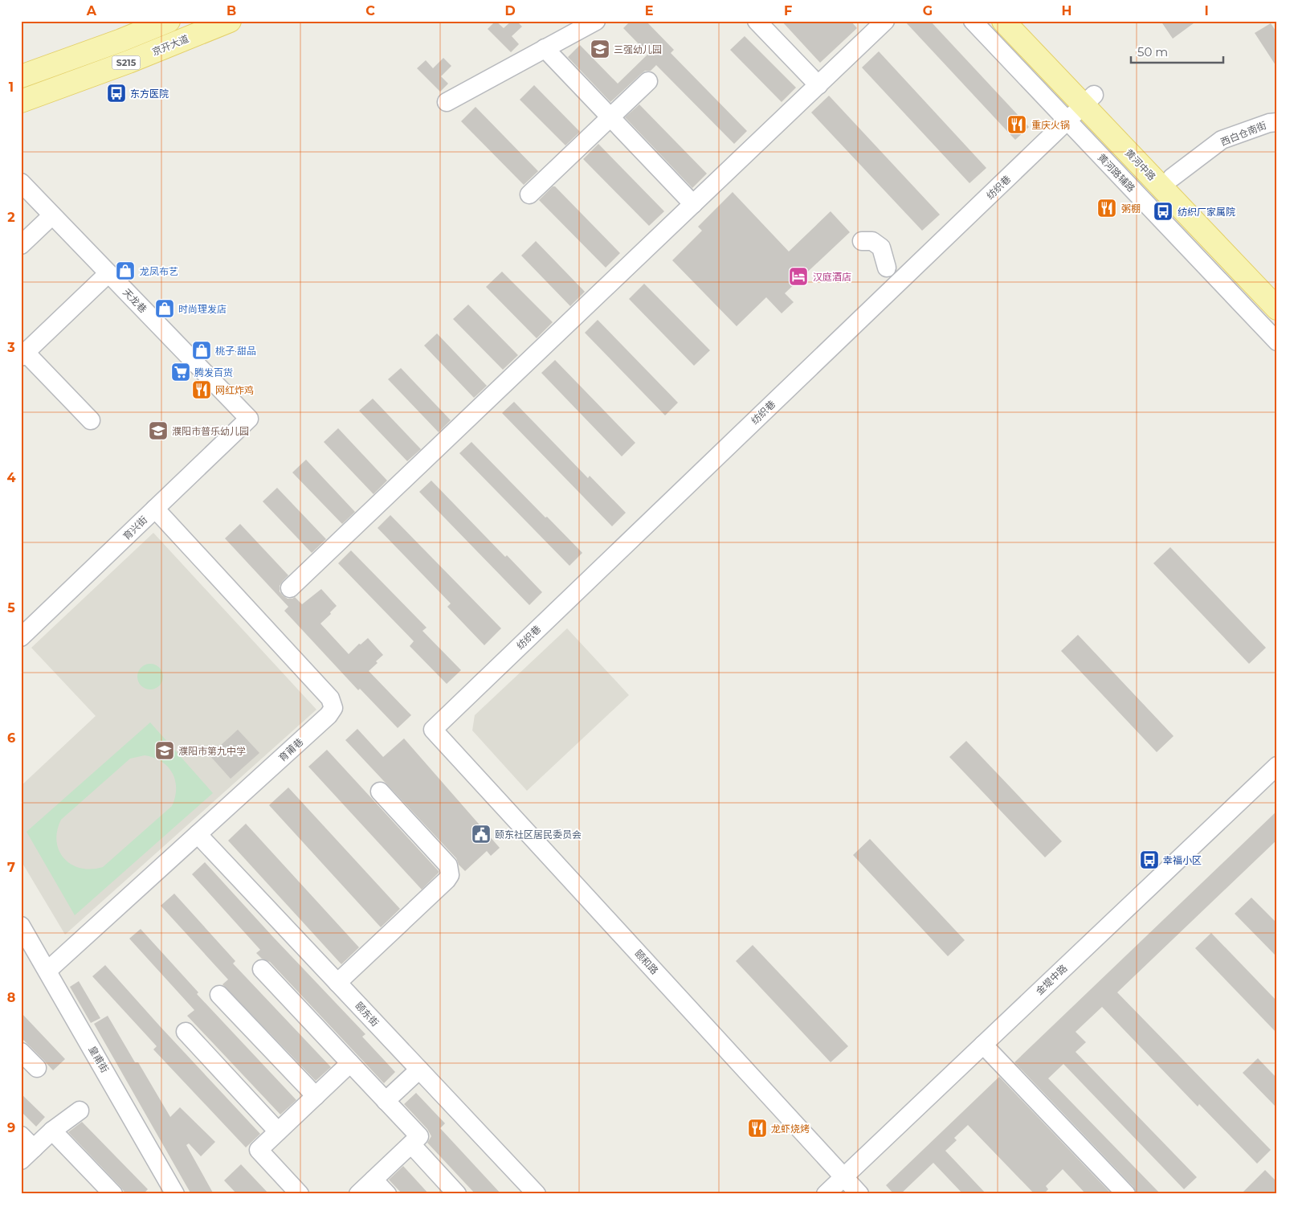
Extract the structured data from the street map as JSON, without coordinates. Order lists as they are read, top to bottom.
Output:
{
  "streets": {
    "main road": ["京开大道", "S215", "黄河中路"],
    "street": [
      "西白仓南街",
      "黄河路辅路",
      "纺织巷",
      "天龙巷",
      "育兴街",
      "育莆巷",
      "颐和路",
      "金堤中路",
      "颐东街",
      "皇甫街"
    ]
  },
  "crossings": [
    ["西白仓南街", "黄河中路"],
    ["黄河中路", "纺织巷"],
    ["黄河路辅路", "纺织巷"],
    ["纺织巷", "颐和路"],
    ["天龙巷", "育兴街"],
    ["育兴街", "育莆巷"],
    ["育莆巷", "颐东街"],
    ["育莆巷", "皇甫街"],
    ["颐和路", "金堤中路"]
  ],
  "places": {
    "school or university": ["三强幼儿园", "濮阳市普乐幼儿园", "濮阳市第九中学"],
    "bus stop": ["东方医院", "纺织厂家属院", "幸福小区"],
    "restaurant": [
      "重庆火锅",
      "粥棚",
      "网红炸鸡",
      "龙虾烧烤"
    ],
    "shop": ["龙凤布艺", "时尚理发店", "桃子·甜品"],
    "hotel": ["汉庭酒店"],
    "supermarket": ["腾发百货"],
    "public building": ["颐东社区居民委员会"]
  },
  "scale_bar": "50 m",
  "grid": {
    "columns": [
      "A",
      "B",
      "C",
      "D",
      "E",
      "F",
      "G",
      "H",
      "I"
    ],
    "rows": [
      "1",
      "2",
      "3",
      "4",
      "5",
      "6",
      "7",
      "8",
      "9"
    ]
  }
}
